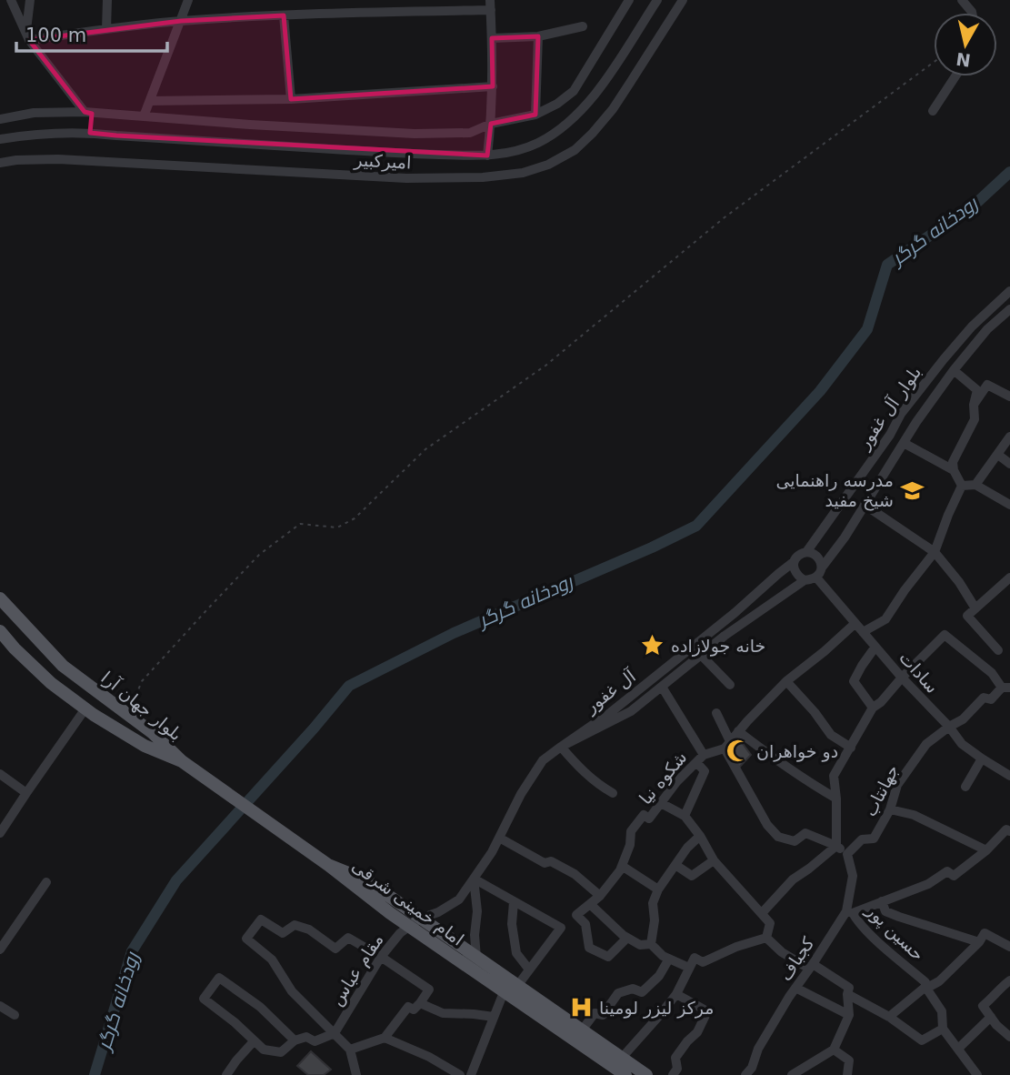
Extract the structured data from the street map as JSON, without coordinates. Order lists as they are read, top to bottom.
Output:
{
  "streets": {
    "main road": ["بلوار جهان آرا", "امام خمینی شرقی"],
    "street": [
      "امیرکبیر",
      "بلوار آل غفور",
      "سادات",
      "آل غفور",
      "شکوه نیا",
      "جهانتاب",
      "حسین پور",
      "کجباف",
      "مقام عباس"
    ]
  },
  "crossings": [
    ["بلوار آل غفور", "سادات"],
    ["بلوار آل غفور", "آل غفور"],
    ["سادات", "آل غفور"],
    ["سادات", "جهانتاب"],
    ["آل غفور", "امام خمینی شرقی"],
    ["آل غفور", "مقام عباس"],
    ["بلوار جهان آرا", "امام خمینی شرقی"],
    ["جهانتاب", "کجباف"],
    ["امام خمینی شرقی", "مقام عباس"],
    ["حسین پور", "کجباف"]
  ],
  "water": ["رودخانه گرگر"],
  "places": {
    "school or university": ["مدرسه راهنمایی شیخ مفید"],
    "place": ["خانه جولازاده"],
    "mosque": ["دو خواهران"],
    "hospital": ["مرکز لیزر لومینا"]
  },
  "scale_bar": "100 m",
  "north": "bottom"
}
